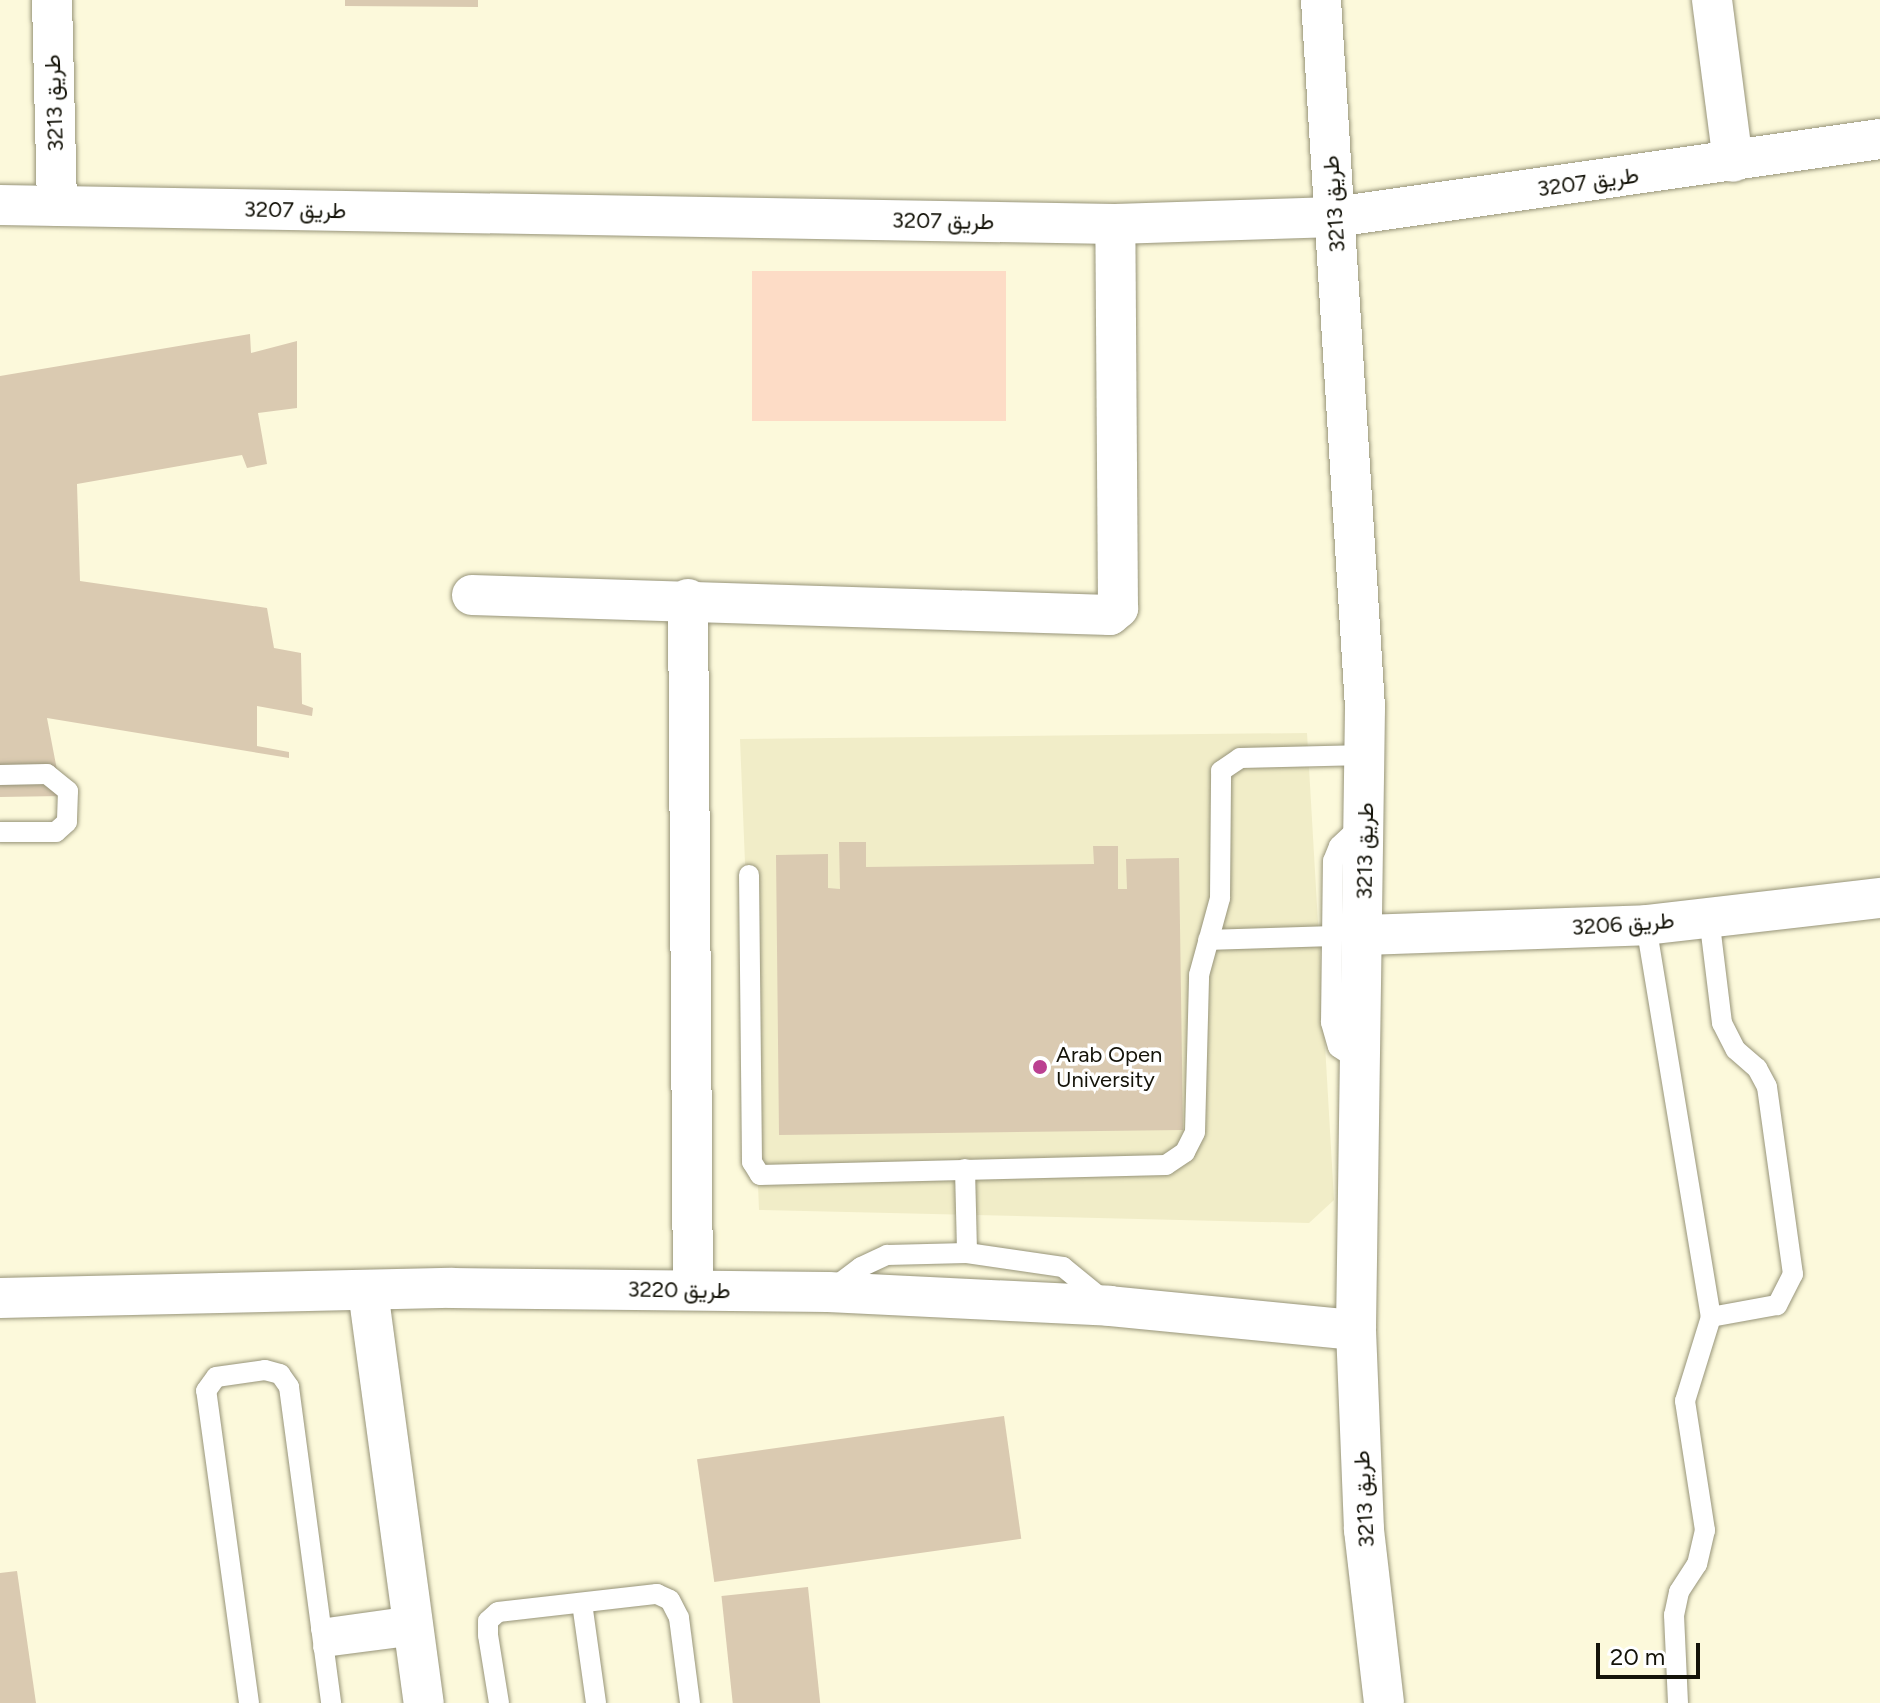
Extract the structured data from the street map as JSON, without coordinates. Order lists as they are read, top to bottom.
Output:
{
  "streets": {
    "street": [
      "طريق 3213",
      "طريق 3207",
      "طريق 3206",
      "طريق 3220"
    ]
  },
  "crossings": [
    ["طريق 3213", "طريق 3207"],
    ["طريق 3213", "طريق 3206"],
    ["طريق 3213", "طريق 3220"]
  ],
  "places": ["Arab Open University"],
  "scale_bar": "20 m"
}
